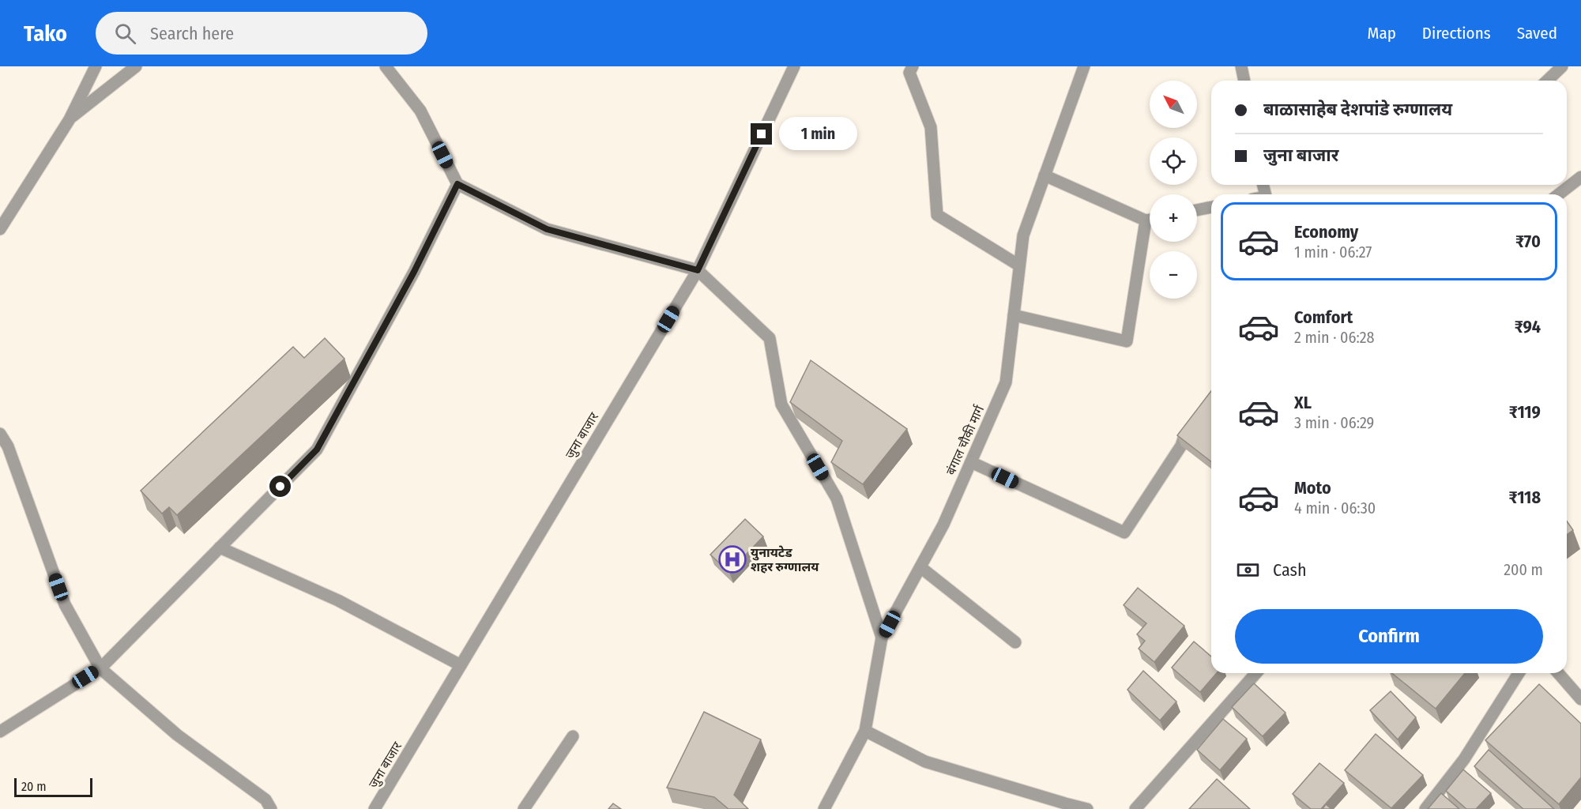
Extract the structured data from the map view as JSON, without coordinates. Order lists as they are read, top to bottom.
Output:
{
  "streets": {
    "street": ["जुना बाजार", "बंगाल चौकी मार्ग"]
  },
  "places": {
    "hospital": ["युनायटेड शहर रुग्णालय"]
  },
  "scale_bar": "20 m",
  "north": "top left",
  "page": {
    "header": "Tako",
    "search": "Search here",
    "nav": ["Map", "Directions", "Saved"],
    "map_buttons": ["+", "−"],
    "banner": ["बाळासाहेब देशपांडे रुग्णालय", "जुना बाजार"],
    "bubble": "1 min",
    "list": [
      {
        "name": "Economy",
        "note": "1 min · 06:27",
        "value": "₹70"
      },
      {
        "name": "Comfort",
        "note": "2 min · 06:28",
        "value": "₹94"
      },
      {
        "name": "XL",
        "note": "3 min · 06:29",
        "value": "₹119"
      },
      {
        "name": "Moto",
        "note": "4 min · 06:30",
        "value": "₹118"
      }
    ],
    "pay": ["Cash", "200 m"],
    "buttons": "Confirm",
    "scale": "20 m"
  }
}
